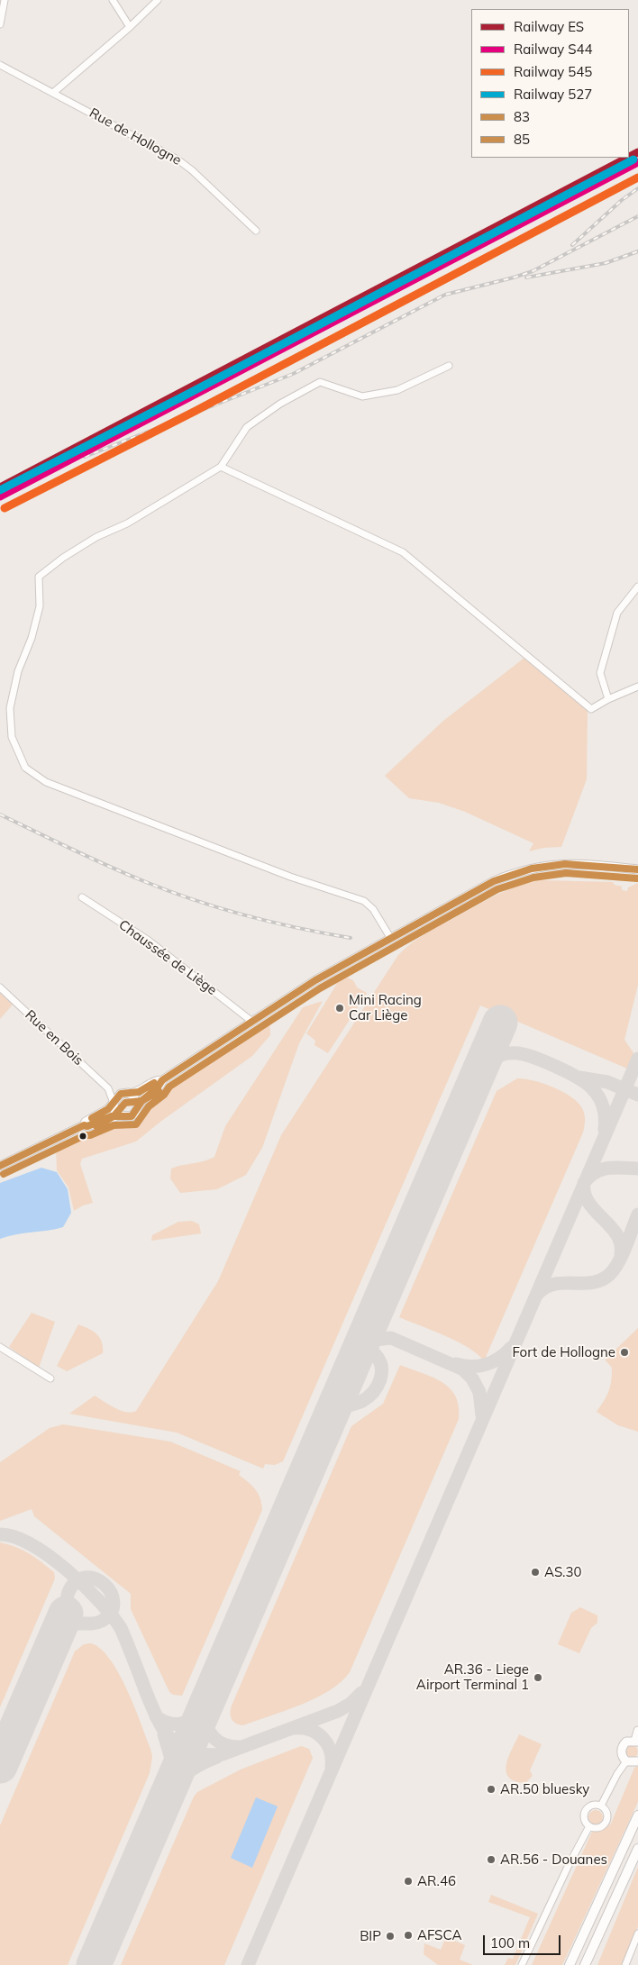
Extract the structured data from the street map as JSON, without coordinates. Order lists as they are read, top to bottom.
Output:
{
  "streets": {
    "street": ["Rue de Hollogne", "Chaussée de Liège", "Rue en Bois"]
  },
  "places": [
    "Mini Racing Car Liège",
    "Fort de Hollogne",
    "AS.30",
    "AR.36 - Liege Airport Terminal 1",
    "AR.50 bluesky",
    "AR.56 - Douanes",
    "AR.46",
    "AFSCA",
    "BIP"
  ],
  "lines": [
    "rail line ES",
    "rail line 527",
    "rail line S44",
    "rail line 545",
    "transit line 83",
    "transit line 85"
  ],
  "legend": [
    "Railway ES",
    "Railway S44",
    "Railway 545",
    "Railway 527",
    "83",
    "85"
  ],
  "scale_bar": "100 m"
}
